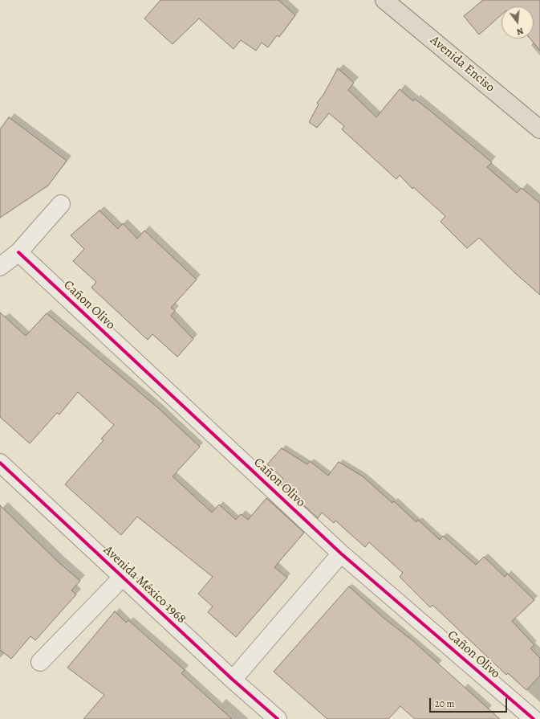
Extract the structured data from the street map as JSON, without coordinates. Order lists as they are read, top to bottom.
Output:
{
  "streets": {
    "main road": ["Avenida Enciso"],
    "street": ["Cañon Olivo", "Avenida México 1968"]
  },
  "scale_bar": "20 m",
  "north": "bottom"
}
